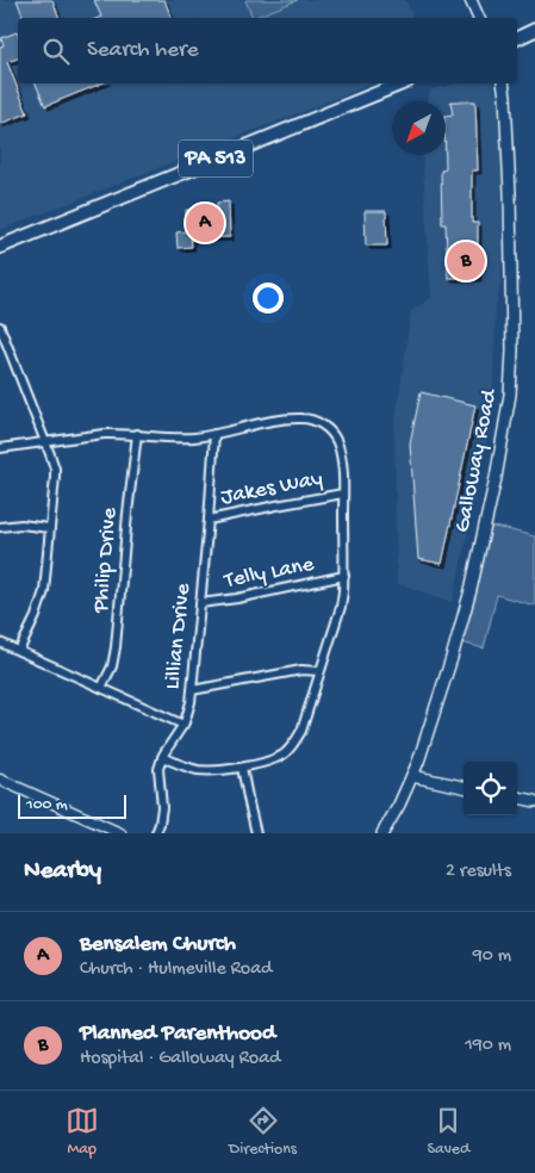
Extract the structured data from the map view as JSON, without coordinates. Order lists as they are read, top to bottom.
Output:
{
  "streets": {
    "main road": ["PA 513", "Galloway Road"],
    "street": [
      "Jakes Way",
      "Philip Drive",
      "Telly Lane",
      "Lillian Drive"
    ]
  },
  "crossings": [
    ["Jakes Way", "Lillian Drive"],
    ["Telly Lane", "Lillian Drive"]
  ],
  "scale_bar": "100 m",
  "north": "bottom left",
  "page": {
    "search": "Search here",
    "pins": ["A", "B"],
    "scale": "100 m",
    "heading": ["Nearby", "2 results"],
    "list": [
      {
        "mark": "A",
        "name": "Bensalem Church",
        "note": "Church · Hulmeville Road",
        "value": "90 m"
      },
      {
        "mark": "B",
        "name": "Planned Parenthood",
        "note": "Hospital · Galloway Road",
        "value": "190 m"
      }
    ],
    "nav": ["Map", "Directions", "Saved"]
  }
}
